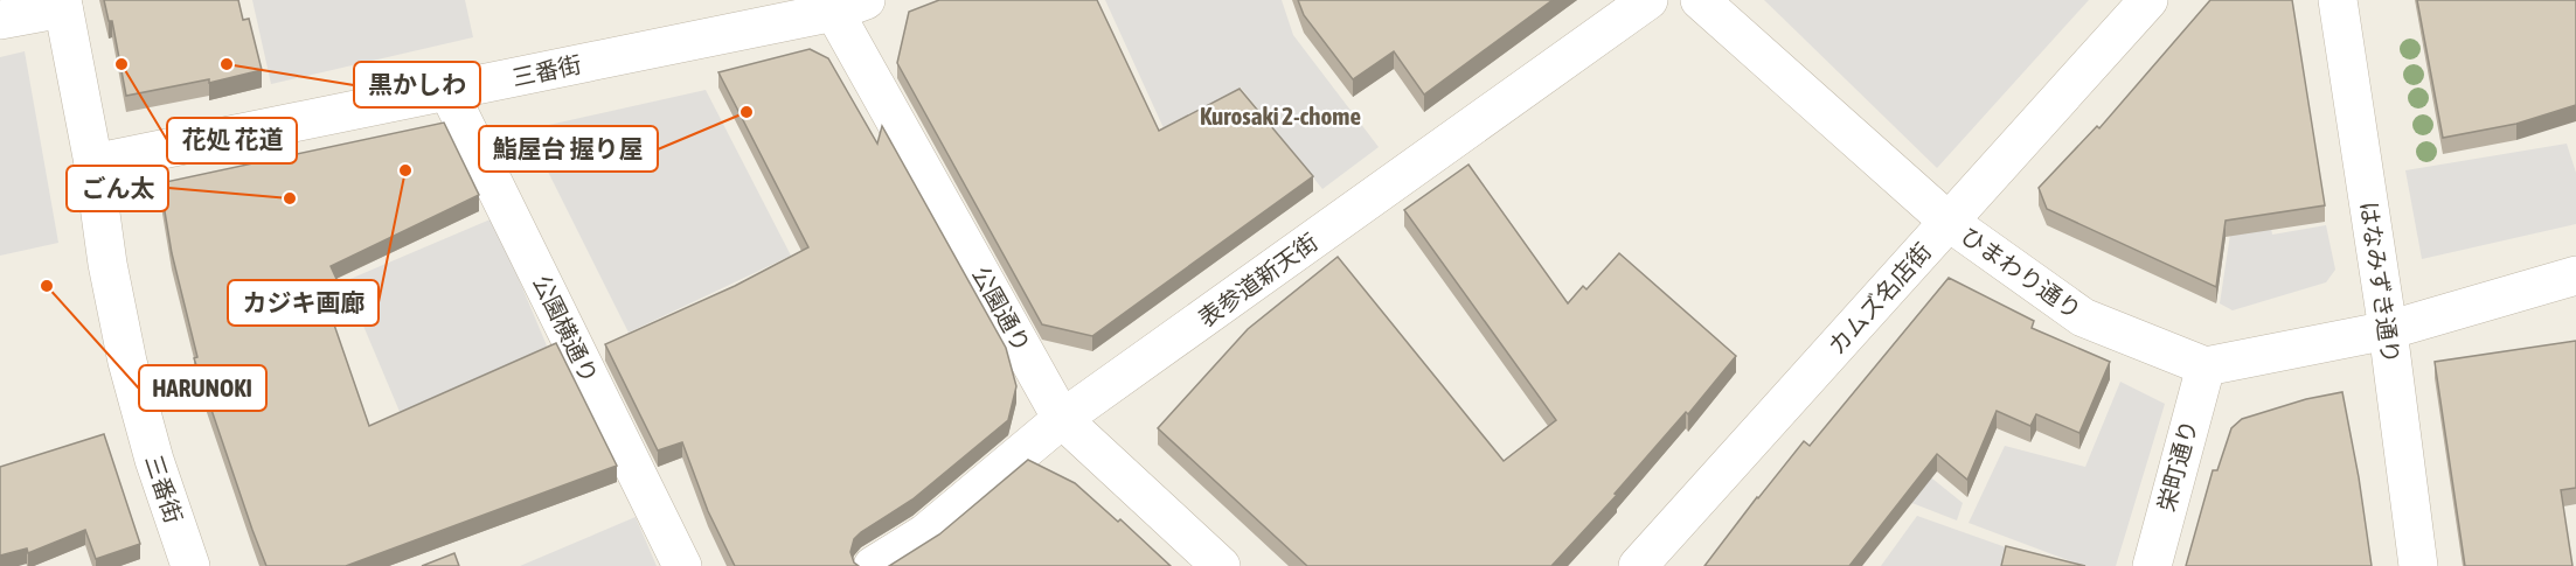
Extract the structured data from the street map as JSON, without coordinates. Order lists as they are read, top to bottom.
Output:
{
  "streets": {
    "street": [
      "三番街",
      "ひまわり通り",
      "表参道新天街",
      "はなみずき通り",
      "カムズ名店街",
      "公園通り",
      "公園横通り",
      "栄町通り"
    ]
  },
  "crossings": [
    ["三番街", "公園通り"],
    ["三番街", "公園横通り"],
    ["ひまわり通り", "カムズ名店街"],
    ["ひまわり通り", "栄町通り"],
    ["表参道新天街", "公園通り"]
  ],
  "districts": ["Kurosaki 2-chome"],
  "places": [
    "花処 花道",
    "黒かしわ",
    "鮨屋台 握り屋",
    "カジキ画廊",
    "ごん太",
    "HARUNOKI"
  ]
}
